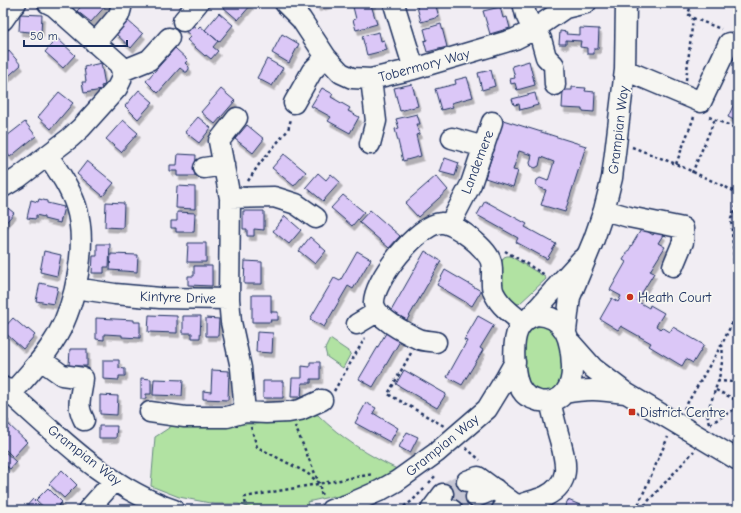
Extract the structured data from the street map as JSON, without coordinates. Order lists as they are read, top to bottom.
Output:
{
  "streets": {
    "street": [
      "Tobermory Way",
      "Grampian Way",
      "Landemere",
      "Kintyre Drive"
    ]
  },
  "places": {
    "other": ["Heath Court"],
    "transit": ["District Centre"]
  },
  "scale_bar": "50 m"
}
